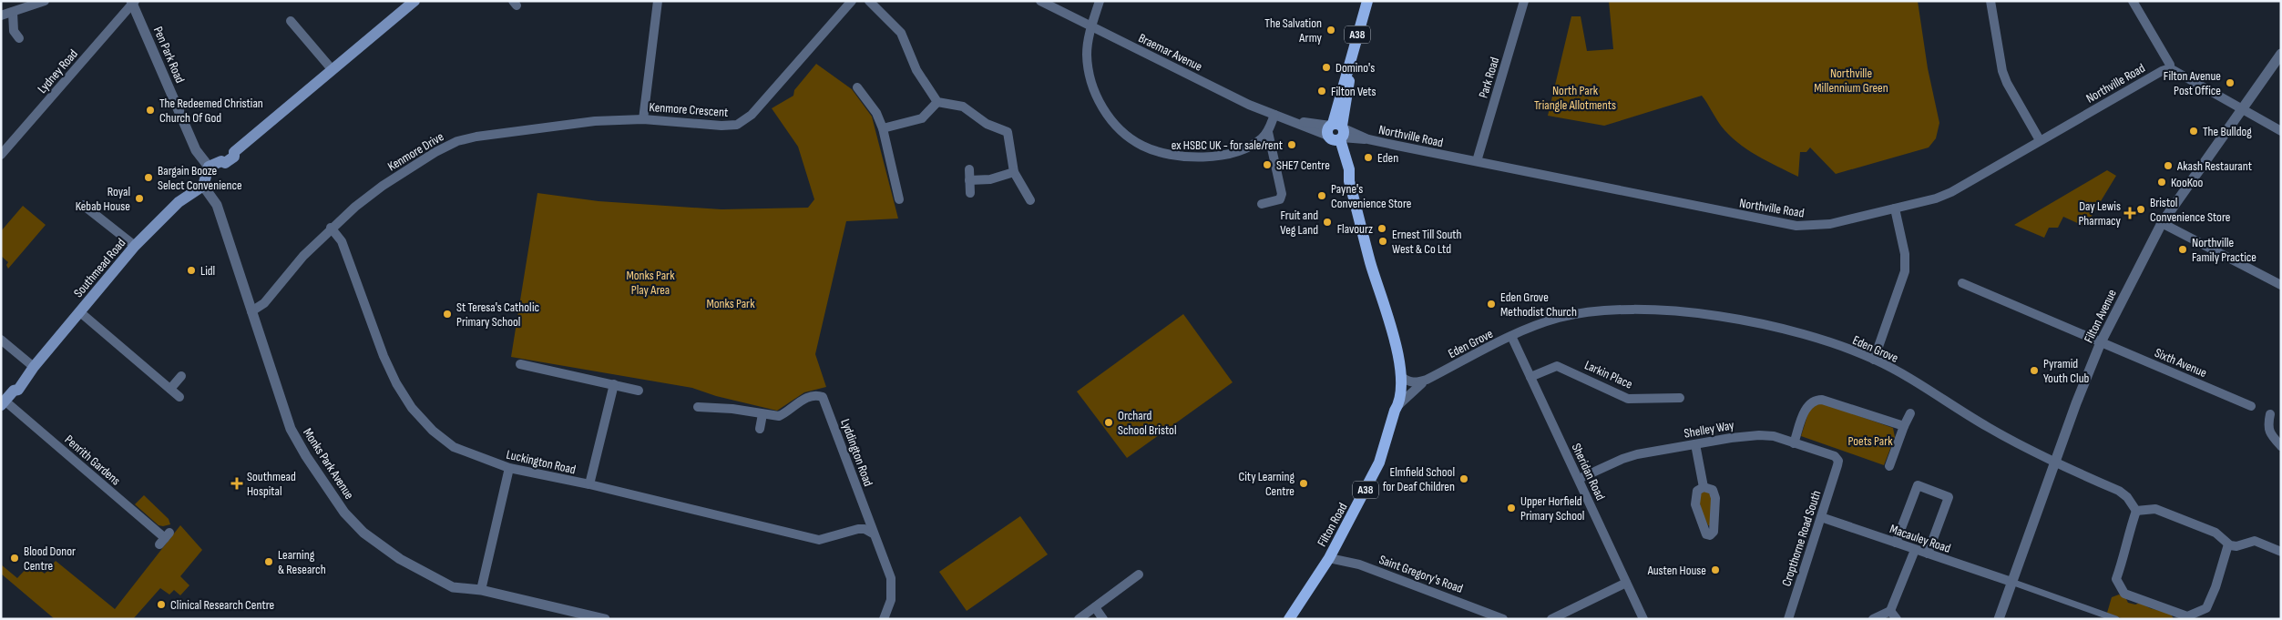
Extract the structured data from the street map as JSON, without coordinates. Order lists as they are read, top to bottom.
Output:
{
  "streets": {
    "main road": ["A38", "Southmead Road", "Filton Road"],
    "street": [
      "Braemar Avenue",
      "Pen Park Road",
      "Lydney Road",
      "Park Road",
      "Northville Road",
      "Kenmore Crescent",
      "Kenmore Drive",
      "Filton Avenue",
      "Eden Grove",
      "Sixth Avenue",
      "Larkin Place",
      "Shelley Way",
      "Lyddington Road",
      "Penrith Gardens",
      "Luckington Road",
      "Monks Park Avenue",
      "Sheridan Road",
      "Cropthorne Road South",
      "Macauley Road",
      "Saint Gregory's Road"
    ]
  },
  "crossings": [
    ["A38", "Braemar Avenue"],
    ["A38", "Northville Road"],
    ["A38", "Filton Road"],
    ["Braemar Avenue", "Northville Road"],
    ["Braemar Avenue", "Filton Road"],
    ["Pen Park Road", "Lydney Road"],
    ["Park Road", "Northville Road"],
    ["Northville Road", "Filton Road"],
    ["Kenmore Crescent", "Kenmore Drive"],
    ["Kenmore Drive", "Luckington Road"],
    ["Kenmore Drive", "Monks Park Avenue"],
    ["Southmead Road", "Penrith Gardens"],
    ["Southmead Road", "Monks Park Avenue"],
    ["Filton Avenue", "Eden Grove"],
    ["Filton Avenue", "Sixth Avenue"],
    ["Filton Avenue", "Macauley Road"],
    ["Eden Grove", "Sheridan Road"],
    ["Eden Grove", "Filton Road"],
    ["Larkin Place", "Sheridan Road"],
    ["Shelley Way", "Sheridan Road"],
    ["Shelley Way", "Cropthorne Road South"],
    ["Lyddington Road", "Luckington Road"],
    ["Filton Road", "Saint Gregory's Road"],
    ["Cropthorne Road South", "Macauley Road"]
  ],
  "parks": [
    "Northville Millennium Green",
    "North Park Triangle Allotments",
    "Monks Park Play Area",
    "Monks Park",
    "Poets Park"
  ],
  "places": {
    "other": [
      "The Salvation Army",
      "Domino's",
      "Filton Avenue Post Office",
      "Filton Vets",
      "The Redeemed Christian Church Of God",
      "The Bulldog",
      "ex HSBC UK - for sale/rent",
      "Eden",
      "SHE7 Centre",
      "Akash Restaurant",
      "Bargain Booze Select Convenience",
      "KooKoo",
      "Payne's Convenience Store",
      "Royal Kebab House",
      "Bristol Convenience Store",
      "Fruit and Veg Land",
      "Flavourz",
      "Ernest Till South West & Co Ltd",
      "Northville Family Practice",
      "Lidl",
      "Eden Grove Methodist Church",
      "St Teresa's Catholic Primary School",
      "Pyramid Youth Club",
      "Orchard School Bristol",
      "Elmfield School for Deaf Children",
      "City Learning Centre",
      "Upper Horfield Primary School",
      "Blood Donor Centre",
      "Learning & Research",
      "Austen House",
      "Clinical Research Centre"
    ],
    "health": ["Day Lewis Pharmacy", "Southmead Hospital"]
  }
}
